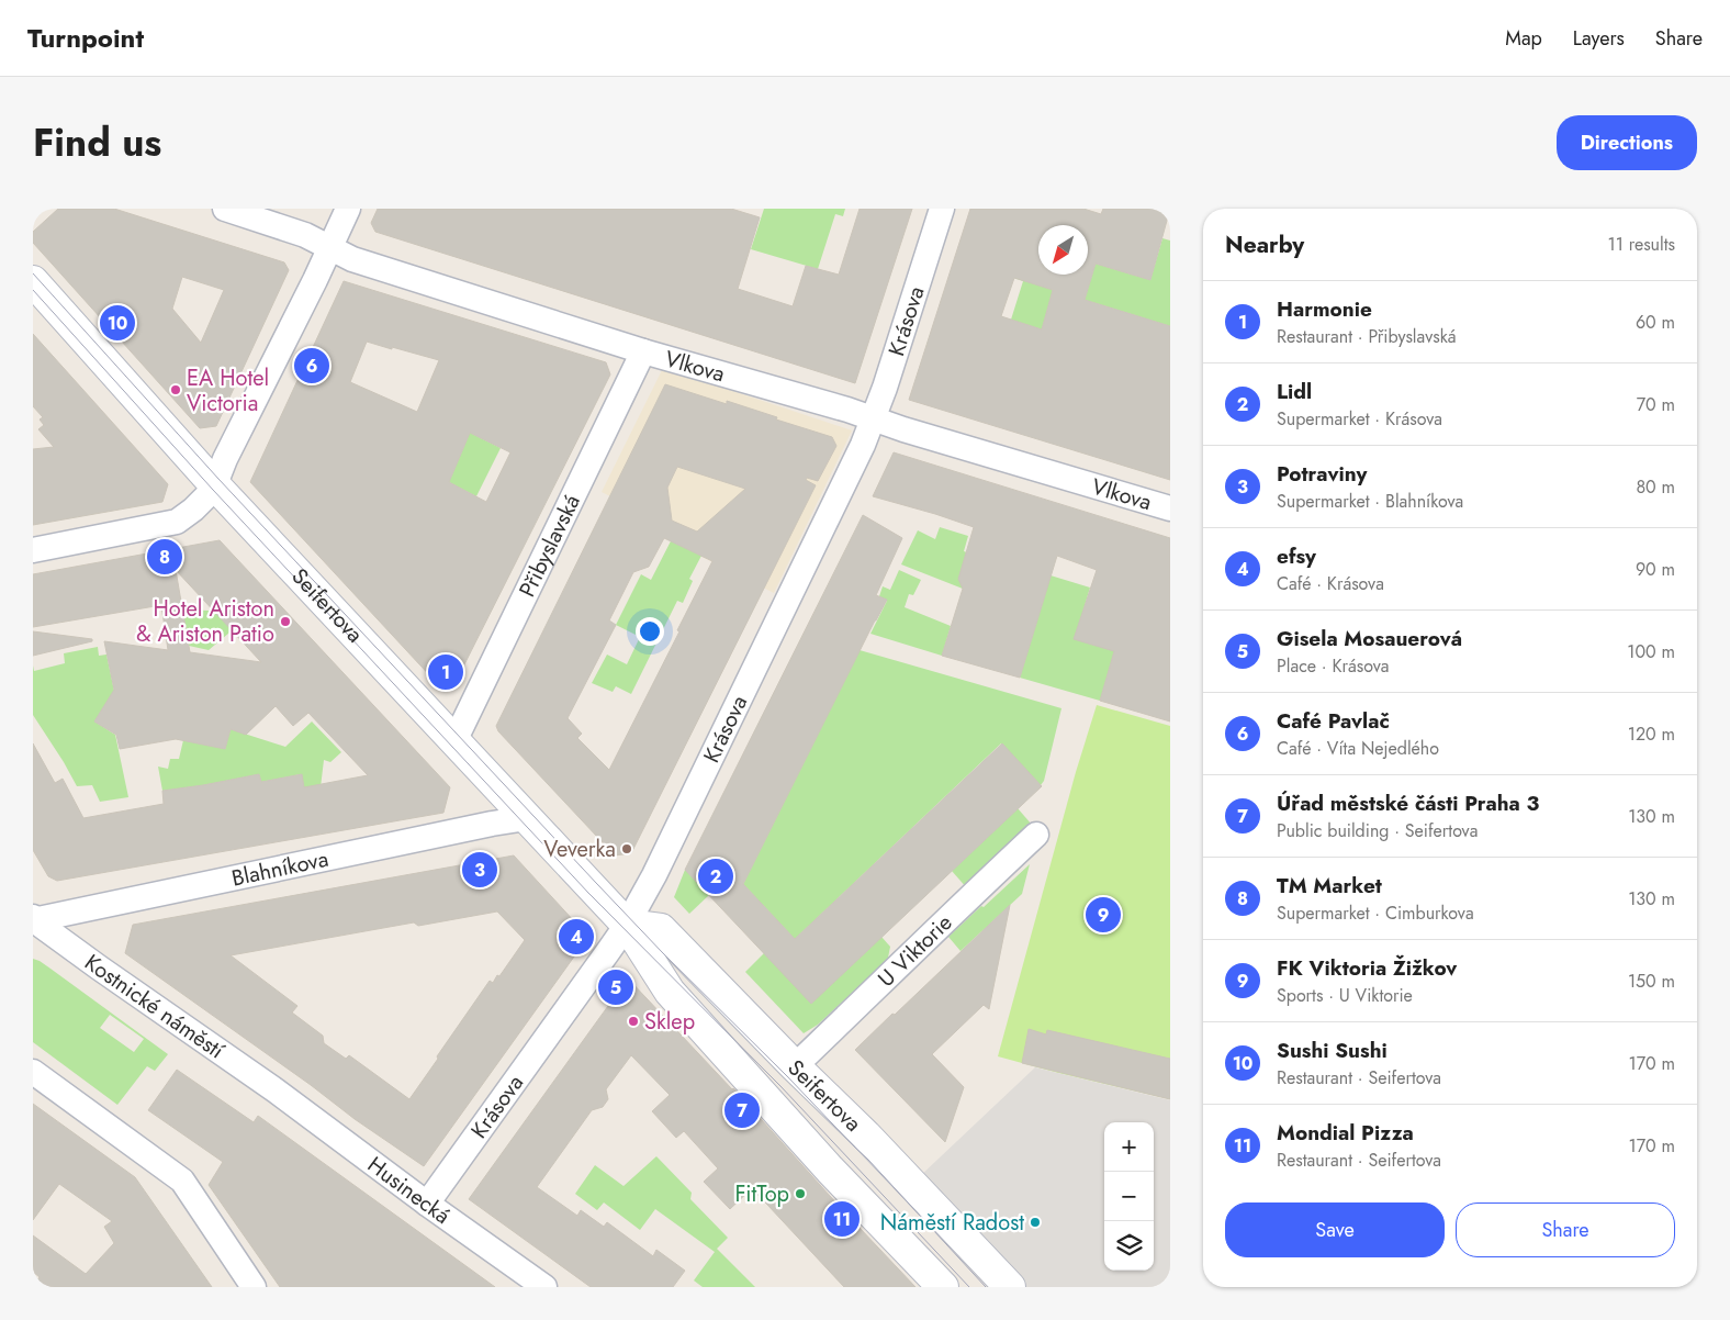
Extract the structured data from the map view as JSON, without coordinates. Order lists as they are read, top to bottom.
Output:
{
  "streets": {
    "street": [
      "Krásova",
      "Vlkova",
      "Přibyslavská",
      "Seifertova",
      "Blahníkova",
      "U Viktorie",
      "Kostnické náměstí",
      "Husinecká"
    ]
  },
  "crossings": [
    ["Krásova", "Vlkova"],
    ["Krásova", "Seifertova"],
    ["Krásova", "Husinecká"],
    ["Vlkova", "Přibyslavská"],
    ["Přibyslavská", "Seifertova"],
    ["Seifertova", "Blahníkova"],
    ["Seifertova", "U Viktorie"],
    ["Blahníkova", "Kostnické náměstí"],
    ["Kostnické náměstí", "Husinecká"]
  ],
  "places": [
    "EA Hotel Victoria",
    "Hotel Ariston & Ariston Patio",
    "Veverka",
    "Sklep",
    "FitTop",
    "Náměstí Radost"
  ],
  "north": "bottom left",
  "page": {
    "header": "Turnpoint",
    "nav": ["Map", "Layers", "Share"],
    "title": "Find us",
    "buttons": [
      "Directions",
      ["Save", "Share"]
    ],
    "heading": ["Nearby", "11 results"],
    "list": [
      {
        "mark": "1",
        "name": "Harmonie",
        "note": "Restaurant · Přibyslavská",
        "value": "60 m"
      },
      {
        "mark": "2",
        "name": "Lidl",
        "note": "Supermarket · Krásova",
        "value": "70 m"
      },
      {
        "mark": "3",
        "name": "Potraviny",
        "note": "Supermarket · Blahníkova",
        "value": "80 m"
      },
      {
        "mark": "4",
        "name": "efsy",
        "note": "Café · Krásova",
        "value": "90 m"
      },
      {
        "mark": "5",
        "name": "Gisela Mosauerová",
        "note": "Place · Krásova",
        "value": "100 m"
      },
      {
        "mark": "6",
        "name": "Café Pavlač",
        "note": "Café · Víta Nejedlého",
        "value": "120 m"
      },
      {
        "mark": "7",
        "name": "Úřad městské části Praha 3",
        "note": "Public building · Seifertova",
        "value": "130 m"
      },
      {
        "mark": "8",
        "name": "TM Market",
        "note": "Supermarket · Cimburkova",
        "value": "130 m"
      },
      {
        "mark": "9",
        "name": "FK Viktoria Žižkov",
        "note": "Sports · U Viktorie",
        "value": "150 m"
      },
      {
        "mark": "10",
        "name": "Sushi Sushi",
        "note": "Restaurant · Seifertova",
        "value": "170 m"
      },
      {
        "mark": "11",
        "name": "Mondial Pizza",
        "note": "Restaurant · Seifertova",
        "value": "170 m"
      }
    ],
    "pins": [
      "10",
      "6",
      "8",
      "1",
      "3",
      "2",
      "9",
      "4",
      "5",
      "7",
      "11"
    ],
    "map_buttons": ["+", "−"]
  }
}
